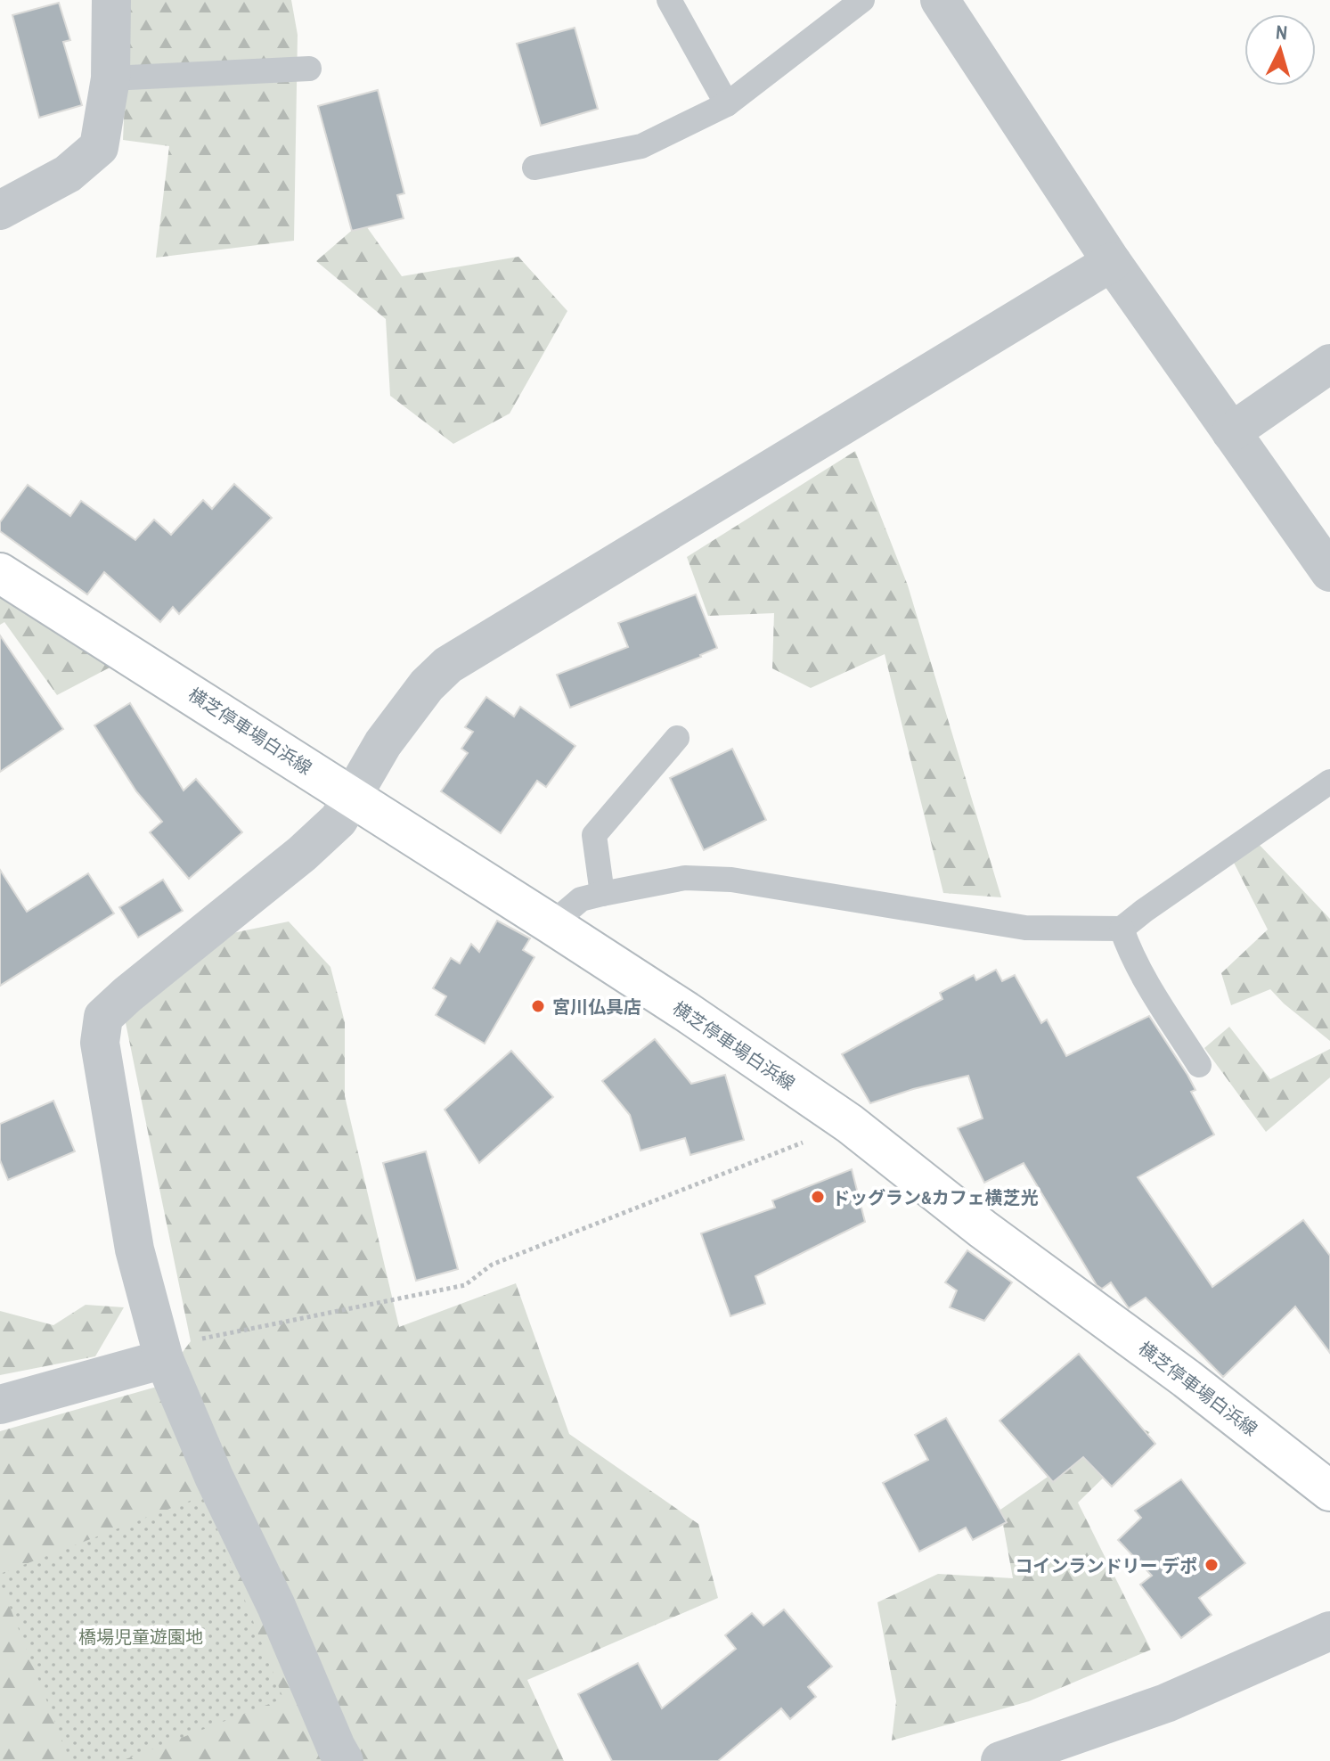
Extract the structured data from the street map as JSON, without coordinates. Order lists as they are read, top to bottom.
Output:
{
  "streets": {
    "main road": ["横芝停車場白浜線"]
  },
  "parks": ["橋場児童遊園地"],
  "places": ["宮川仏具店", "ドッグラン&カフェ横芝光", "コインランドリー デポ"],
  "north": "top"
}
